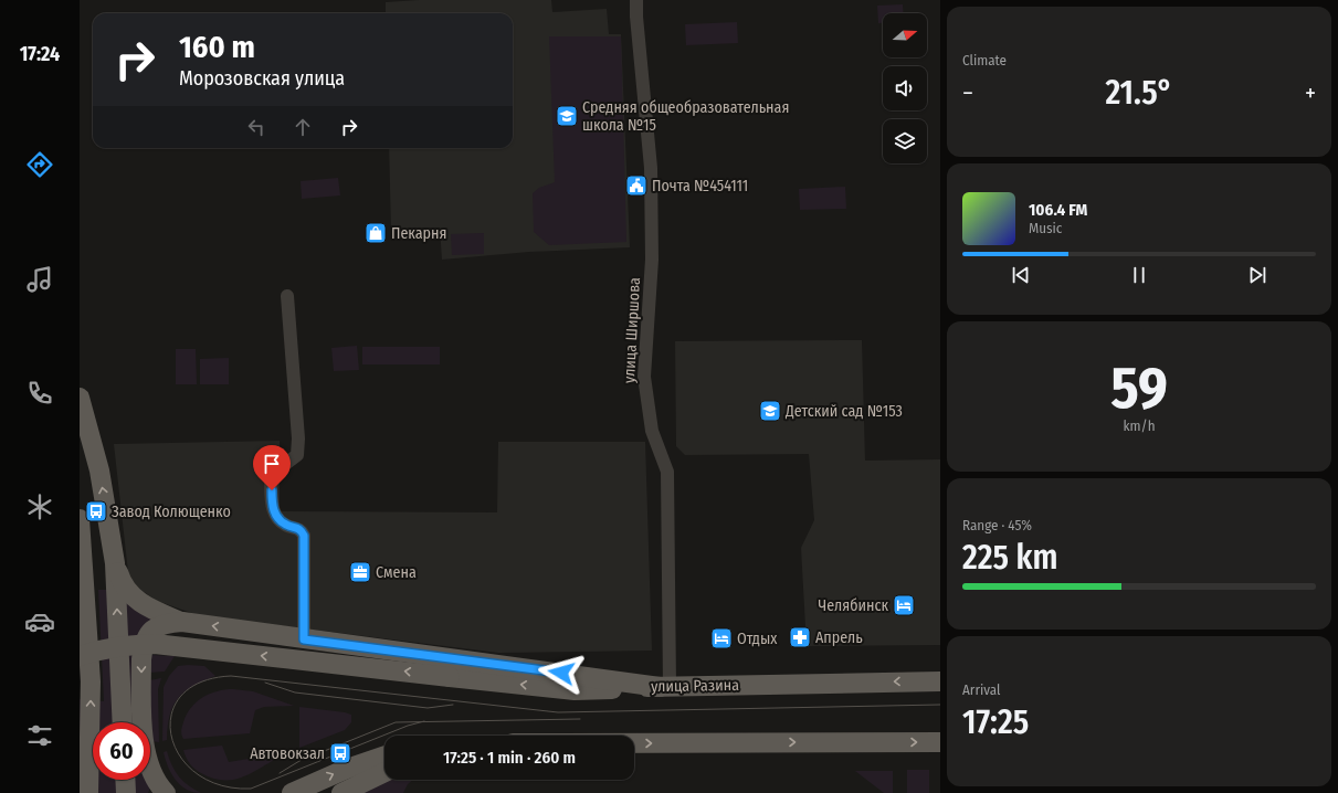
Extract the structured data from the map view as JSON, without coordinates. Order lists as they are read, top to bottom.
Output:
{
  "streets": {
    "main road": ["улица Разина"],
    "street": ["улица Ширшова"]
  },
  "crossings": [
    ["улица Ширшова", "улица Разина"]
  ],
  "places": {
    "school or university": ["Средняя общеобразовательная школа №15", "Детский сад №153"],
    "public building": ["Почта №454111"],
    "shop": ["Пекарня"],
    "bus stop": ["Завод Колющенко", "Автовокзал"],
    "office": ["Смена"],
    "hotel": ["Челябинск", "Отдых"],
    "pharmacy": ["Апрель"]
  },
  "north": "right",
  "page": {
    "tabs": "17:24",
    "tile": [
      "Climate",
      ["59", "km/h"],
      ["Range · 45%", "225 km"],
      ["Arrival", "17:25"]
    ],
    "turn": ["160 m", "Морозовская улица"],
    "heat": ["−", "21.5°", "+"],
    "song": ["106.4 FM", "Music"],
    "limit": "60",
    "trip": "17:25 · 1 min · 260 m"
  }
}
